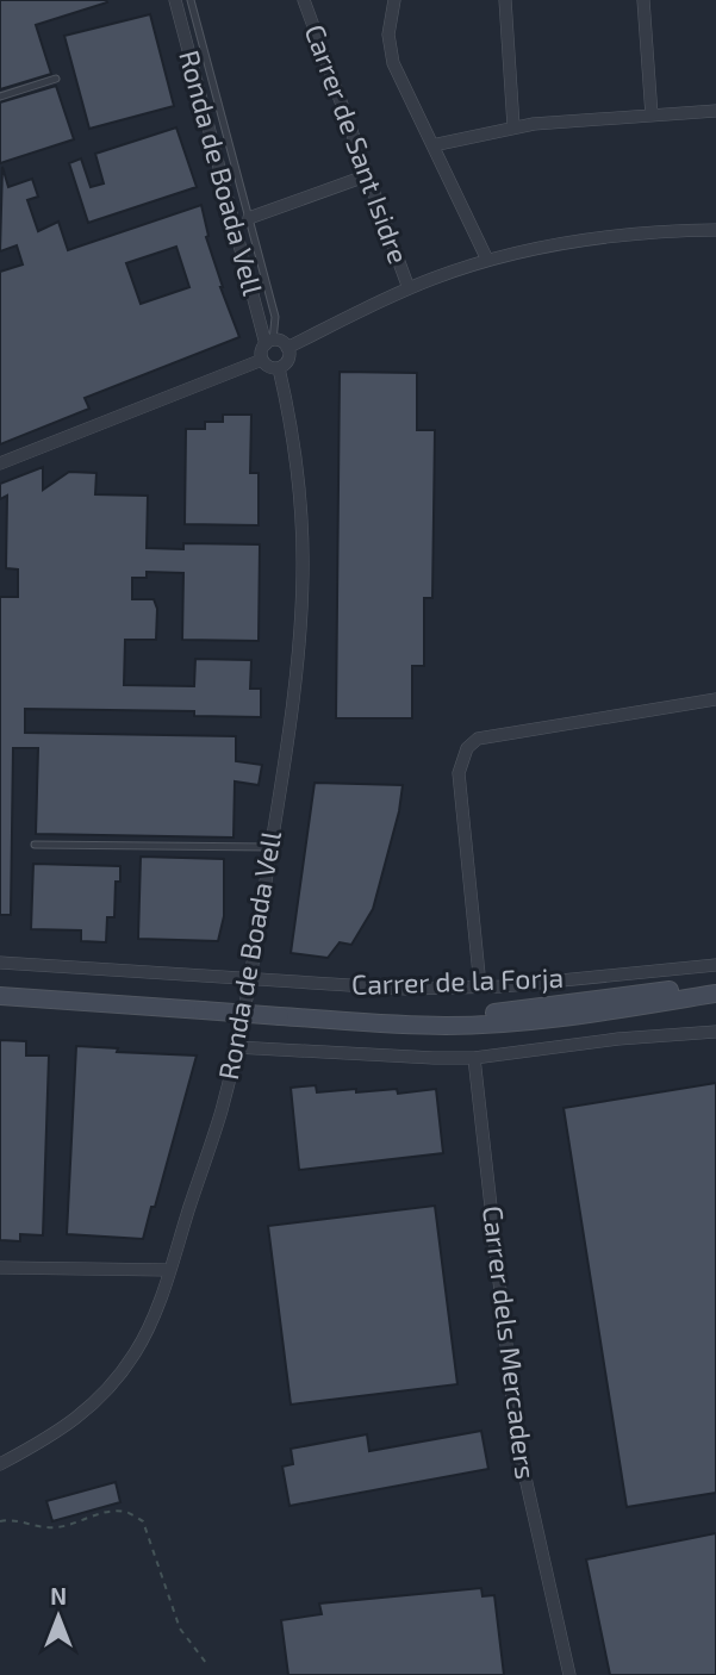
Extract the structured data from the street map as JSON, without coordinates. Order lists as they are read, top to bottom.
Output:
{
  "streets": {
    "street": [
      "Carrer de Sant Isidre",
      "Ronda de Boada Vell",
      "Carrer de la Forja",
      "Carrer dels Mercaders"
    ]
  },
  "crossings": [
    ["Ronda de Boada Vell", "Carrer de la Forja"]
  ],
  "north": "top"
}
